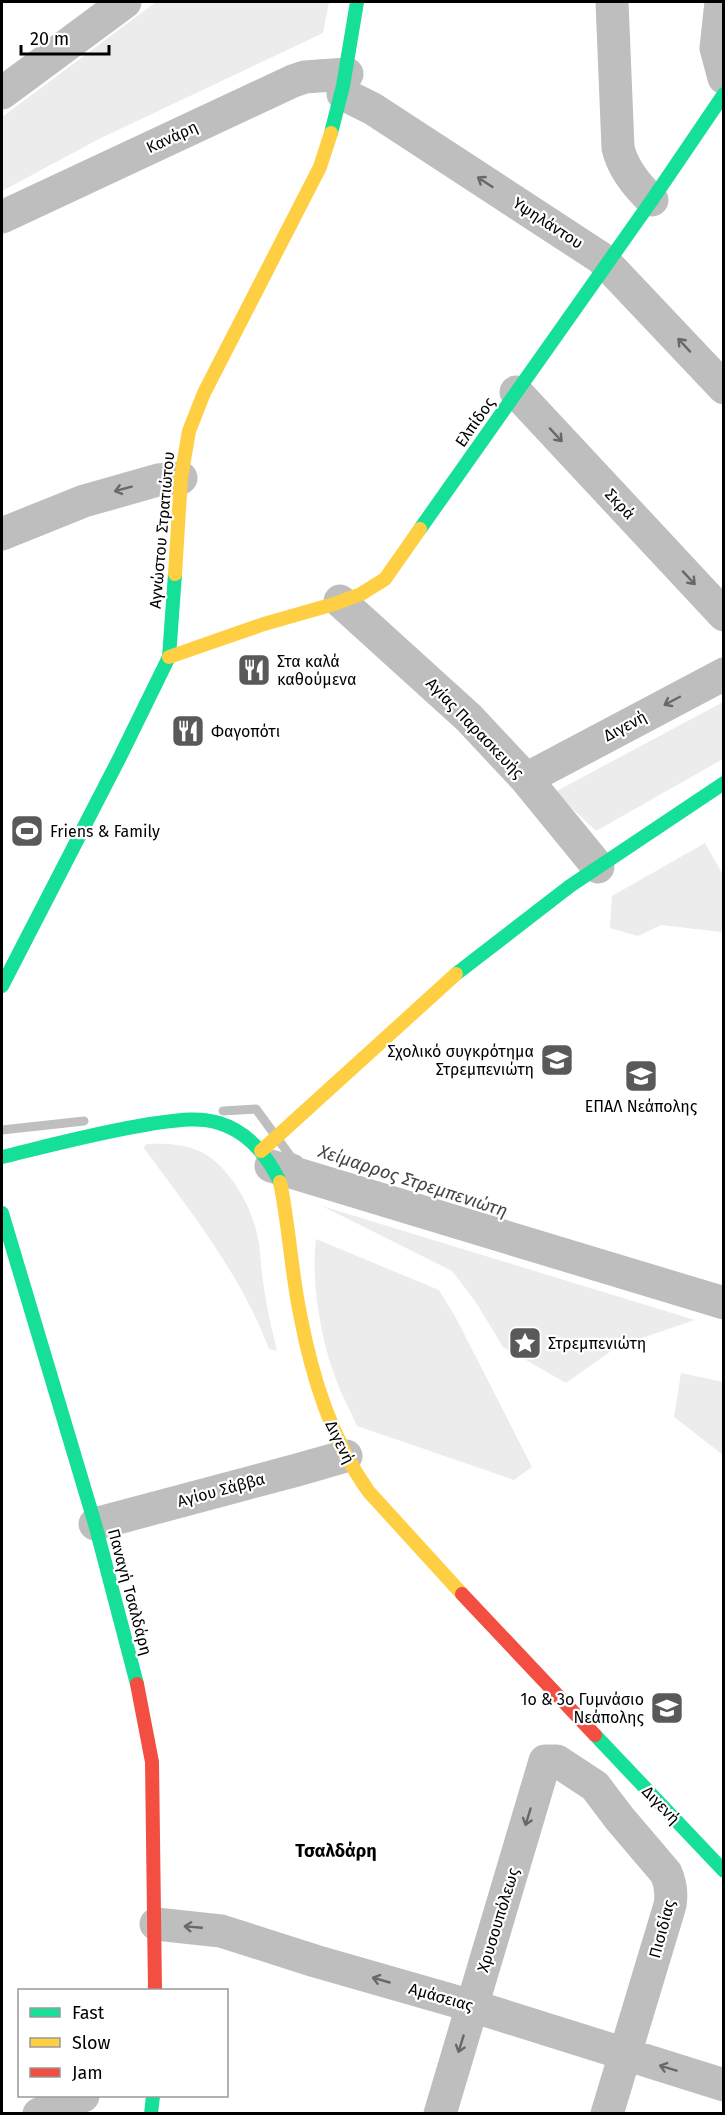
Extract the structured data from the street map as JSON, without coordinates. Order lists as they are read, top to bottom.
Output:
{
  "streets": {
    "street": [
      "Κανάρη",
      "Υψηλάντου",
      "Ελπίδος",
      "Σκρά",
      "Αγνώστου Στρατιώτου",
      "Διγενή",
      "Αγίας Παρασκευής",
      "Αγίου Σάββα",
      "Παναγή Τσαλδάρη",
      "Χρυσουπόλεως",
      "Πισιδίας",
      "Αμάσειας"
    ]
  },
  "crossings": [
    ["Κανάρη", "Υψηλάντου"],
    ["Κανάρη", "Αγνώστου Στρατιώτου"],
    ["Υψηλάντου", "Ελπίδος"],
    ["Υψηλάντου", "Αγνώστου Στρατιώτου"],
    ["Ελπίδος", "Σκρά"],
    ["Ελπίδος", "Αγνώστου Στρατιώτου"],
    ["Ελπίδος", "Αγίας Παρασκευής"],
    ["Διγενή", "Αγίας Παρασκευής"],
    ["Διγενή", "Αγίου Σάββα"],
    ["Αγίου Σάββα", "Παναγή Τσαλδάρη"],
    ["Παναγή Τσαλδάρη", "Αμάσειας"],
    ["Χρυσουπόλεως", "Πισιδίας"],
    ["Χρυσουπόλεως", "Αμάσειας"],
    ["Πισιδίας", "Αμάσειας"]
  ],
  "one_way": [
    "Υψηλάντου",
    "Σκρά",
    "Χρυσουπόλεως",
    "Αμάσειας"
  ],
  "districts": ["Τσαλδάρη"],
  "water": ["Χείμαρρος Στρεμπενιώτη"],
  "places": {
    "restaurant": ["Στα καλά καθούμενα", "Φαγοπότι"],
    "sports": ["Friens & Family"],
    "school or university": ["Σχολικό συγκρότημα Στρεμπενιώτη", "ΕΠΑΛ Νεάπολης", "1ο & 3ο Γυμνάσιο Νεάπολης"],
    "place": ["Στρεμπενιώτη"]
  },
  "legend": ["Fast", "Slow", "Jam"],
  "scale_bar": "20 m"
}
